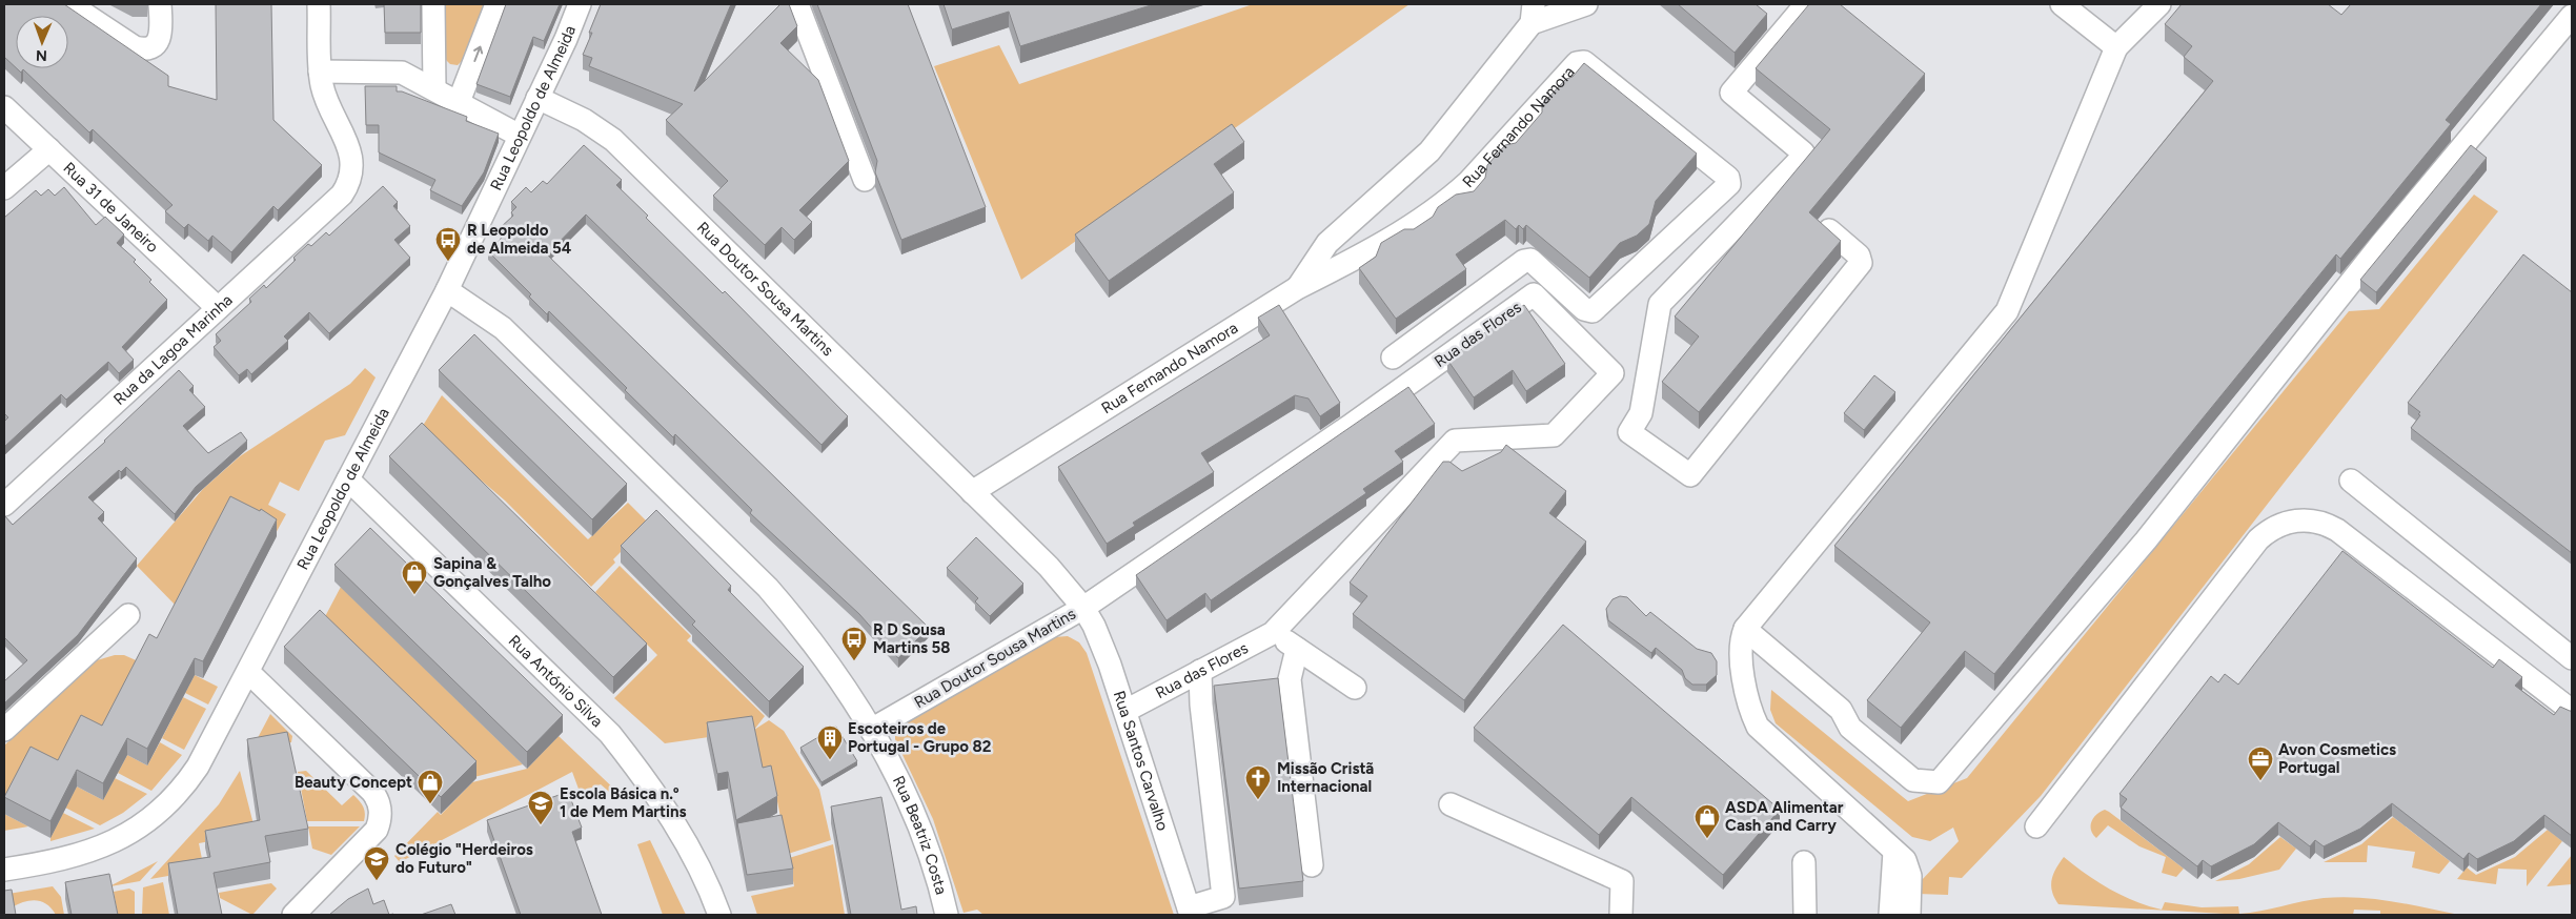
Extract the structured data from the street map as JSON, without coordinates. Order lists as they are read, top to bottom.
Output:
{
  "streets": {
    "street": [
      "Rua Leopoldo de Almeida",
      "Rua Fernando Namora",
      "Rua 31 de Janeiro",
      "Rua Doutor Sousa Martins",
      "Rua das Flores",
      "Rua da Lagoa Marinha",
      "Rua António Silva",
      "Rua Santos Carvalho",
      "Rua Beatriz Costa"
    ]
  },
  "crossings": [
    ["Rua Leopoldo de Almeida", "Rua Doutor Sousa Martins"],
    ["Rua Leopoldo de Almeida", "Rua António Silva"],
    ["Rua Fernando Namora", "Rua Doutor Sousa Martins"],
    ["Rua 31 de Janeiro", "Rua da Lagoa Marinha"],
    ["Rua Doutor Sousa Martins", "Rua das Flores"],
    ["Rua Doutor Sousa Martins", "Rua Santos Carvalho"],
    ["Rua Doutor Sousa Martins", "Rua Beatriz Costa"],
    ["Rua das Flores", "Rua Santos Carvalho"]
  ],
  "places": {
    "bus stop": ["R Leopoldo de Almeida 54", "R D Sousa Martins 58"],
    "shop": ["Sapina & Gonçalves Talho", "Beauty Concept", "ASDA Alimentar Cash and Carry"],
    "building": ["Escoteiros de Portugal - Grupo 82"],
    "office": ["Avon Cosmetics Portugal"],
    "church": ["Missão Cristã Internacional"],
    "school or university": ["Escola Básica n.º 1 de Mem Martins", "Colégio \"Herdeiros do Futuro\""]
  },
  "north": "bottom"
}
